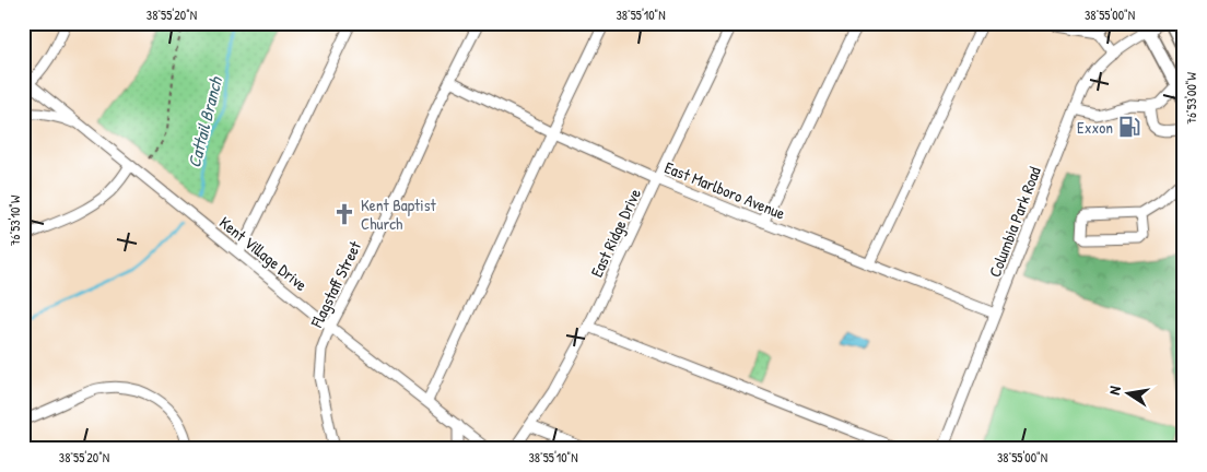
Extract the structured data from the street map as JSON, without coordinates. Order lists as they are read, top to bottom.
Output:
{
  "streets": {
    "street": [
      "East Marlboro Avenue",
      "Columbia Park Road",
      "East Ridge Drive",
      "Kent Village Drive",
      "Flagstaff Street"
    ]
  },
  "crossings": [
    ["East Marlboro Avenue", "Columbia Park Road"],
    ["East Marlboro Avenue", "East Ridge Drive"],
    ["East Marlboro Avenue", "Flagstaff Street"],
    ["Kent Village Drive", "Flagstaff Street"]
  ],
  "water": ["Cattail Branch"],
  "places": {
    "fuel station": ["Exxon"],
    "church": ["Kent Baptist Church"]
  },
  "north": "left",
  "coordinates": [
    "38°55'20\"N",
    "38°55'10\"N",
    "38°55'00\"N",
    "76°53'00\"W",
    "76°53'10\"W"
  ]
}
